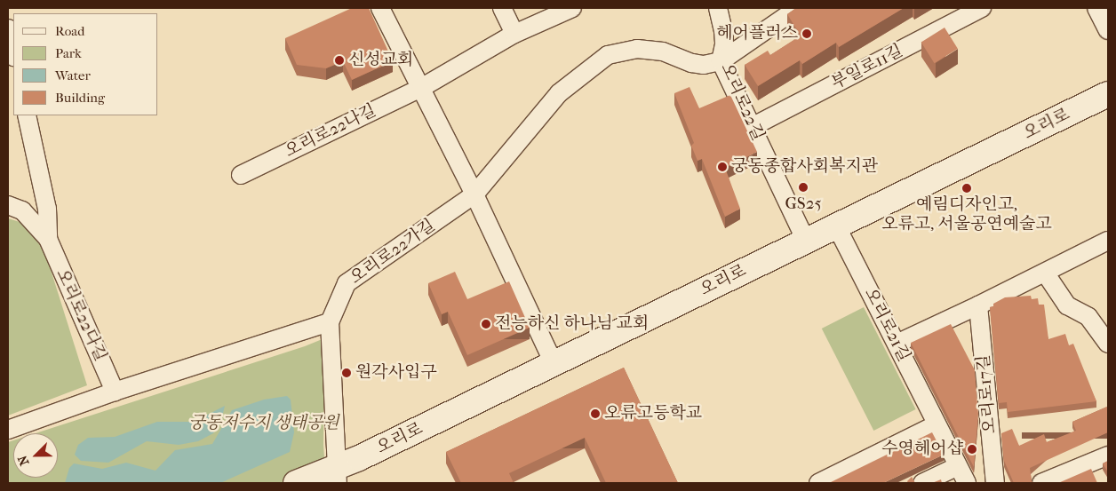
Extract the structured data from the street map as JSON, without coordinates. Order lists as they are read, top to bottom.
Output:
{
  "streets": {
    "main road": ["오리로"],
    "street": [
      "부일로11길",
      "오리로22길",
      "오리로22나길",
      "오리로22가길",
      "오리로22다길",
      "오리로21길",
      "오리로17길"
    ]
  },
  "crossings": [
    ["부일로11길", "오리로22길"],
    ["오리로22길", "오리로"],
    ["오리로22길", "오리로22가길"],
    ["오리로", "오리로21길"]
  ],
  "parks": ["궁동저수지 생태공원"],
  "places": [
    "헤어플러스",
    "신성교회",
    "궁동종합사회복지관",
    "GS25",
    "예림디자인고, 오류고, 서울공연예술고",
    "전능하신 하나님 교회",
    "원각사입구",
    "오류고등학교",
    "수영헤어샵"
  ],
  "legend": [
    "Road",
    "Park",
    "Water",
    "Building"
  ],
  "north": "bottom left"
}
